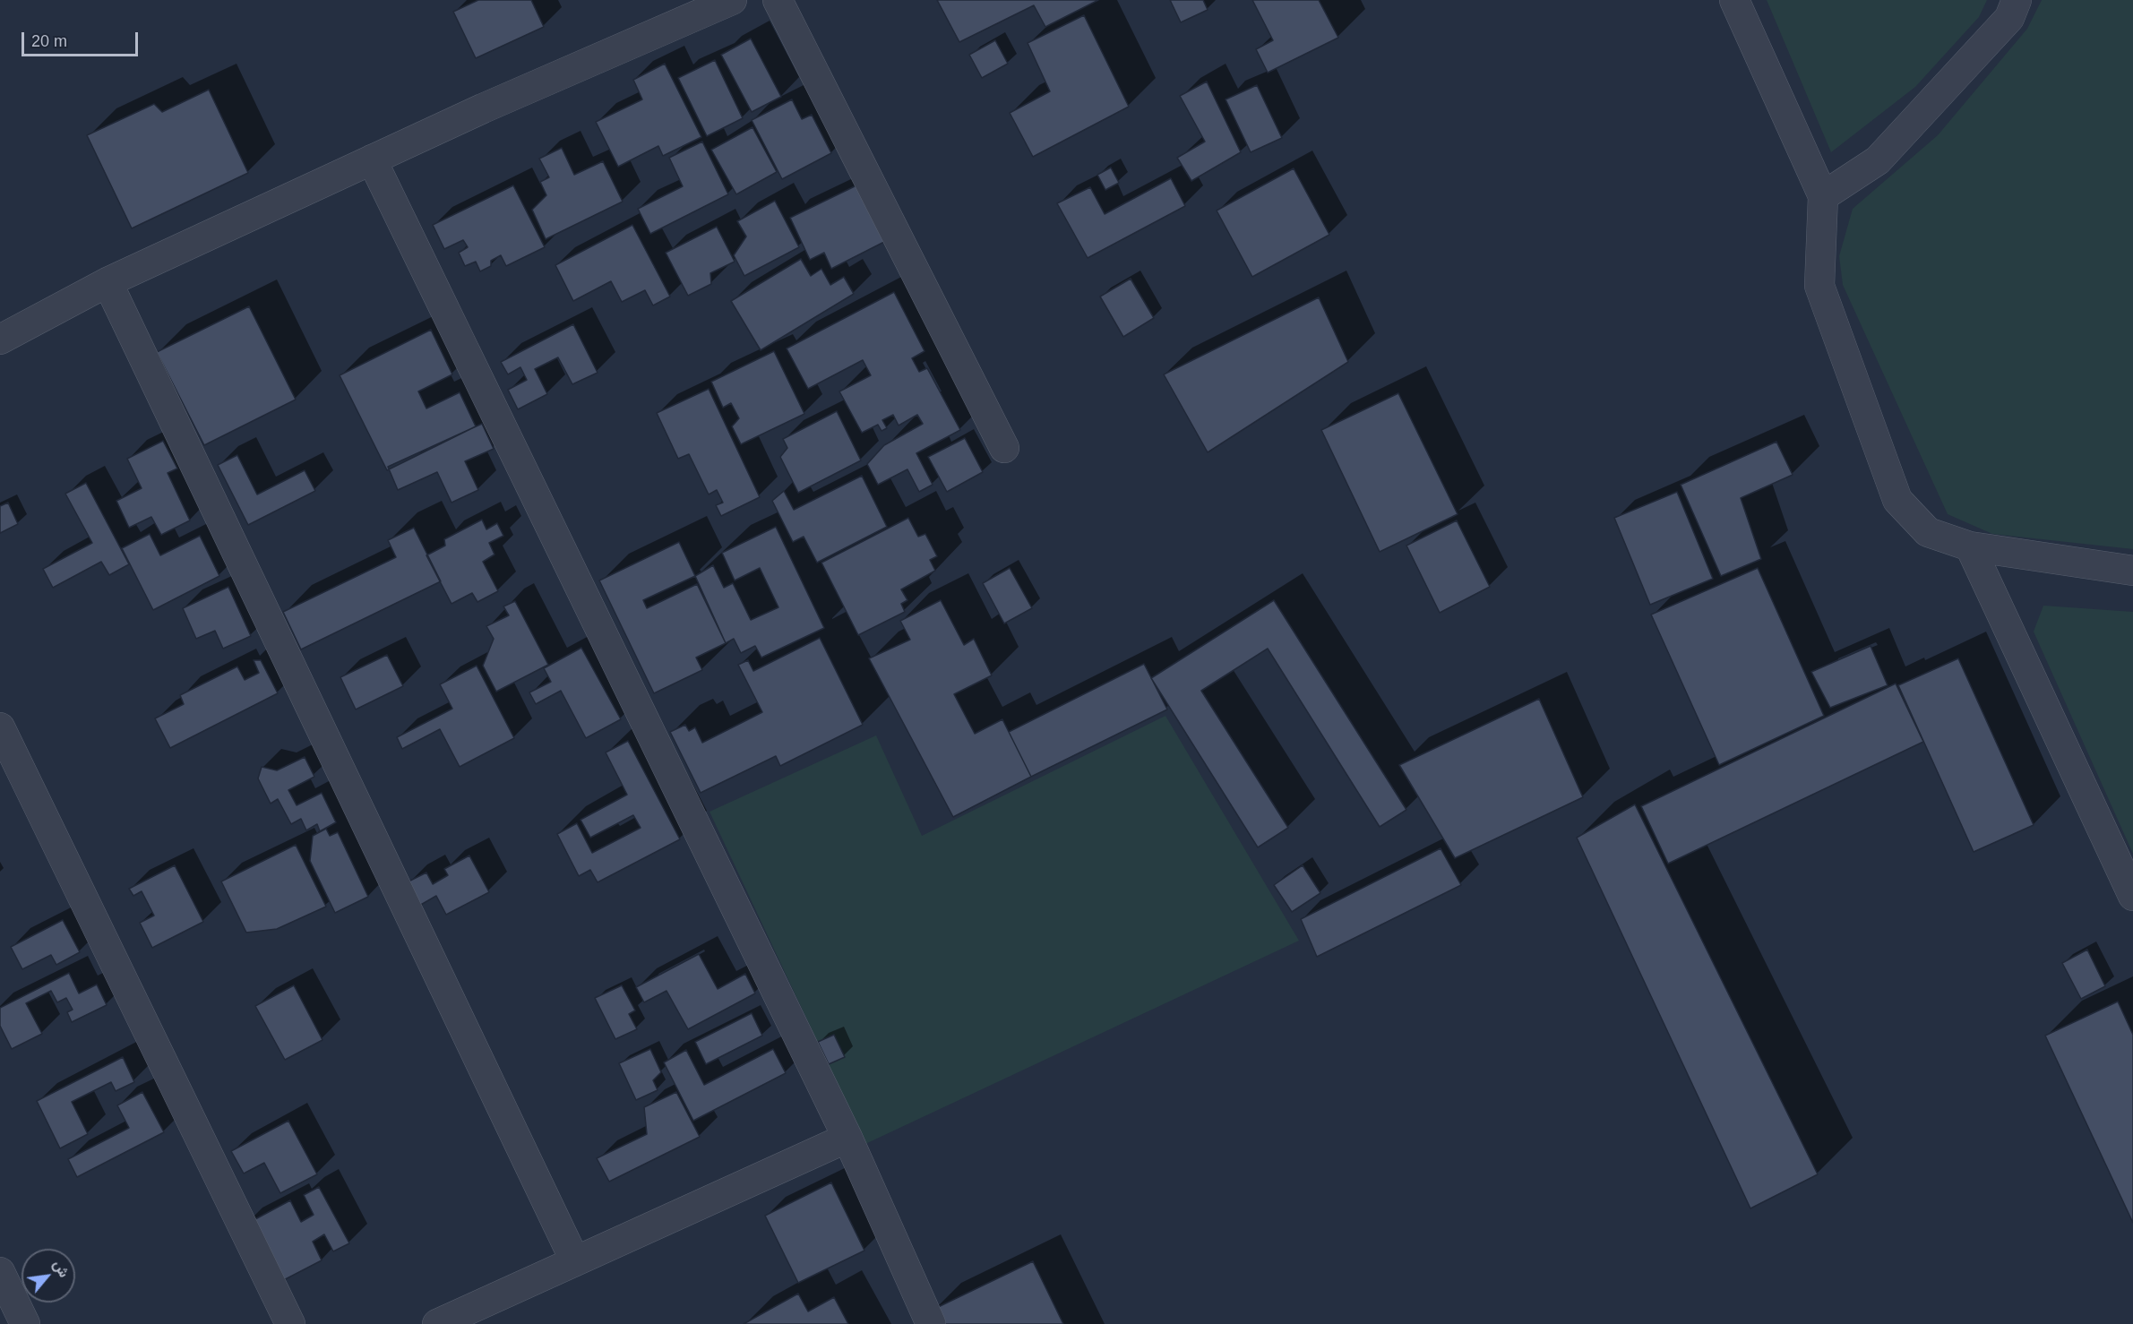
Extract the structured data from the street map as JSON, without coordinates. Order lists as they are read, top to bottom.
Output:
{
  "scale_bar": "20 m",
  "north": "top right"
}
